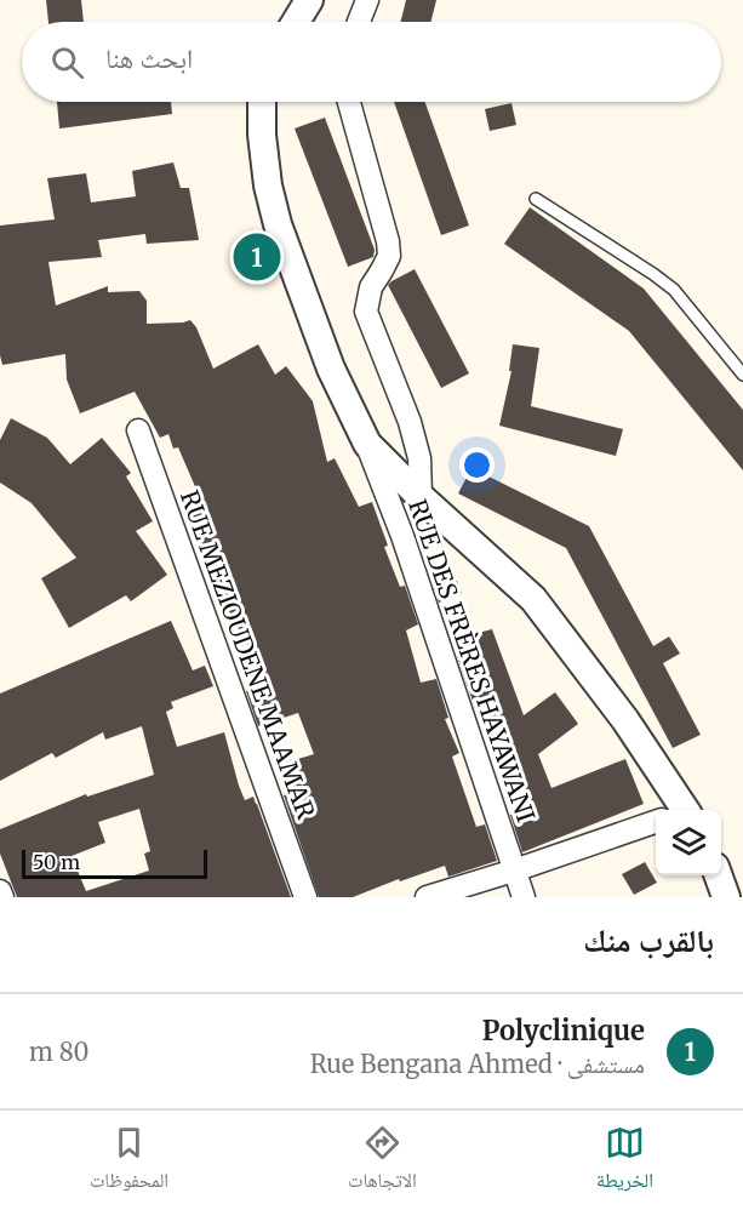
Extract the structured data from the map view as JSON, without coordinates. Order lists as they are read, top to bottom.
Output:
{
  "streets": {
    "street": ["RUE MEZIOUDENE MAAMAR", "RUE DES FRÈRES HAYAWANI"]
  },
  "scale_bar": "50 m",
  "page": {
    "search": "ابحث هنا",
    "pins": "1",
    "scale": "50 m",
    "heading": "بالقرب منك",
    "list": [
      {
        "mark": "1",
        "name": "Polyclinique",
        "note": "مستشفى · Rue Bengana Ahmed",
        "value": "80 m"
      }
    ],
    "nav": ["الخريطة", "الاتجاهات", "المحفوظات"]
  }
}
